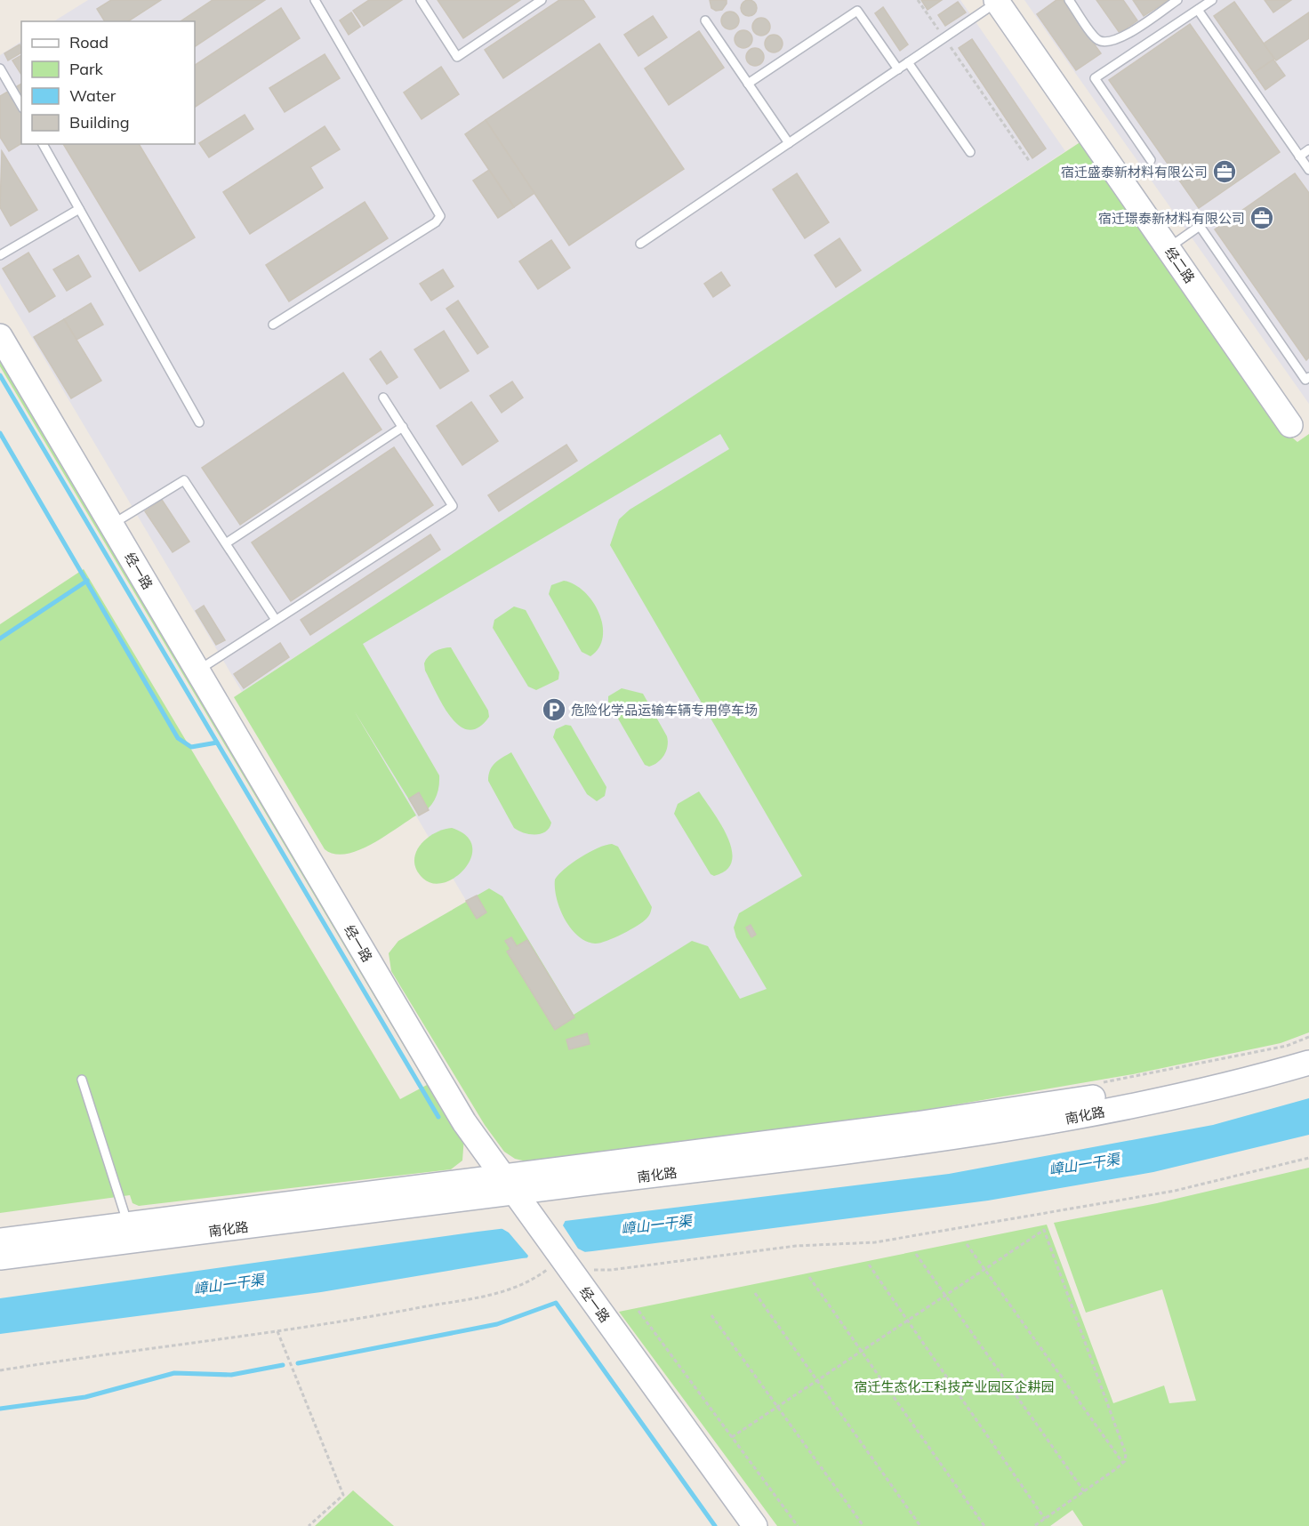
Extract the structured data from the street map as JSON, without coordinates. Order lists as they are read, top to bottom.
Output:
{
  "streets": {
    "main road": ["经二路", "经一路", "南化路"]
  },
  "crossings": [
    ["经一路", "南化路"]
  ],
  "water": ["嶂山一干渠"],
  "parks": ["宿迁生态化工科技产业园区企耕园"],
  "places": {
    "office": ["宿迁盛泰新材料有限公司", "宿迁璟泰新材料有限公司"],
    "parking": ["危险化学品运输车辆专用停车场"]
  },
  "legend": [
    "Road",
    "Park",
    "Water",
    "Building"
  ]
}
